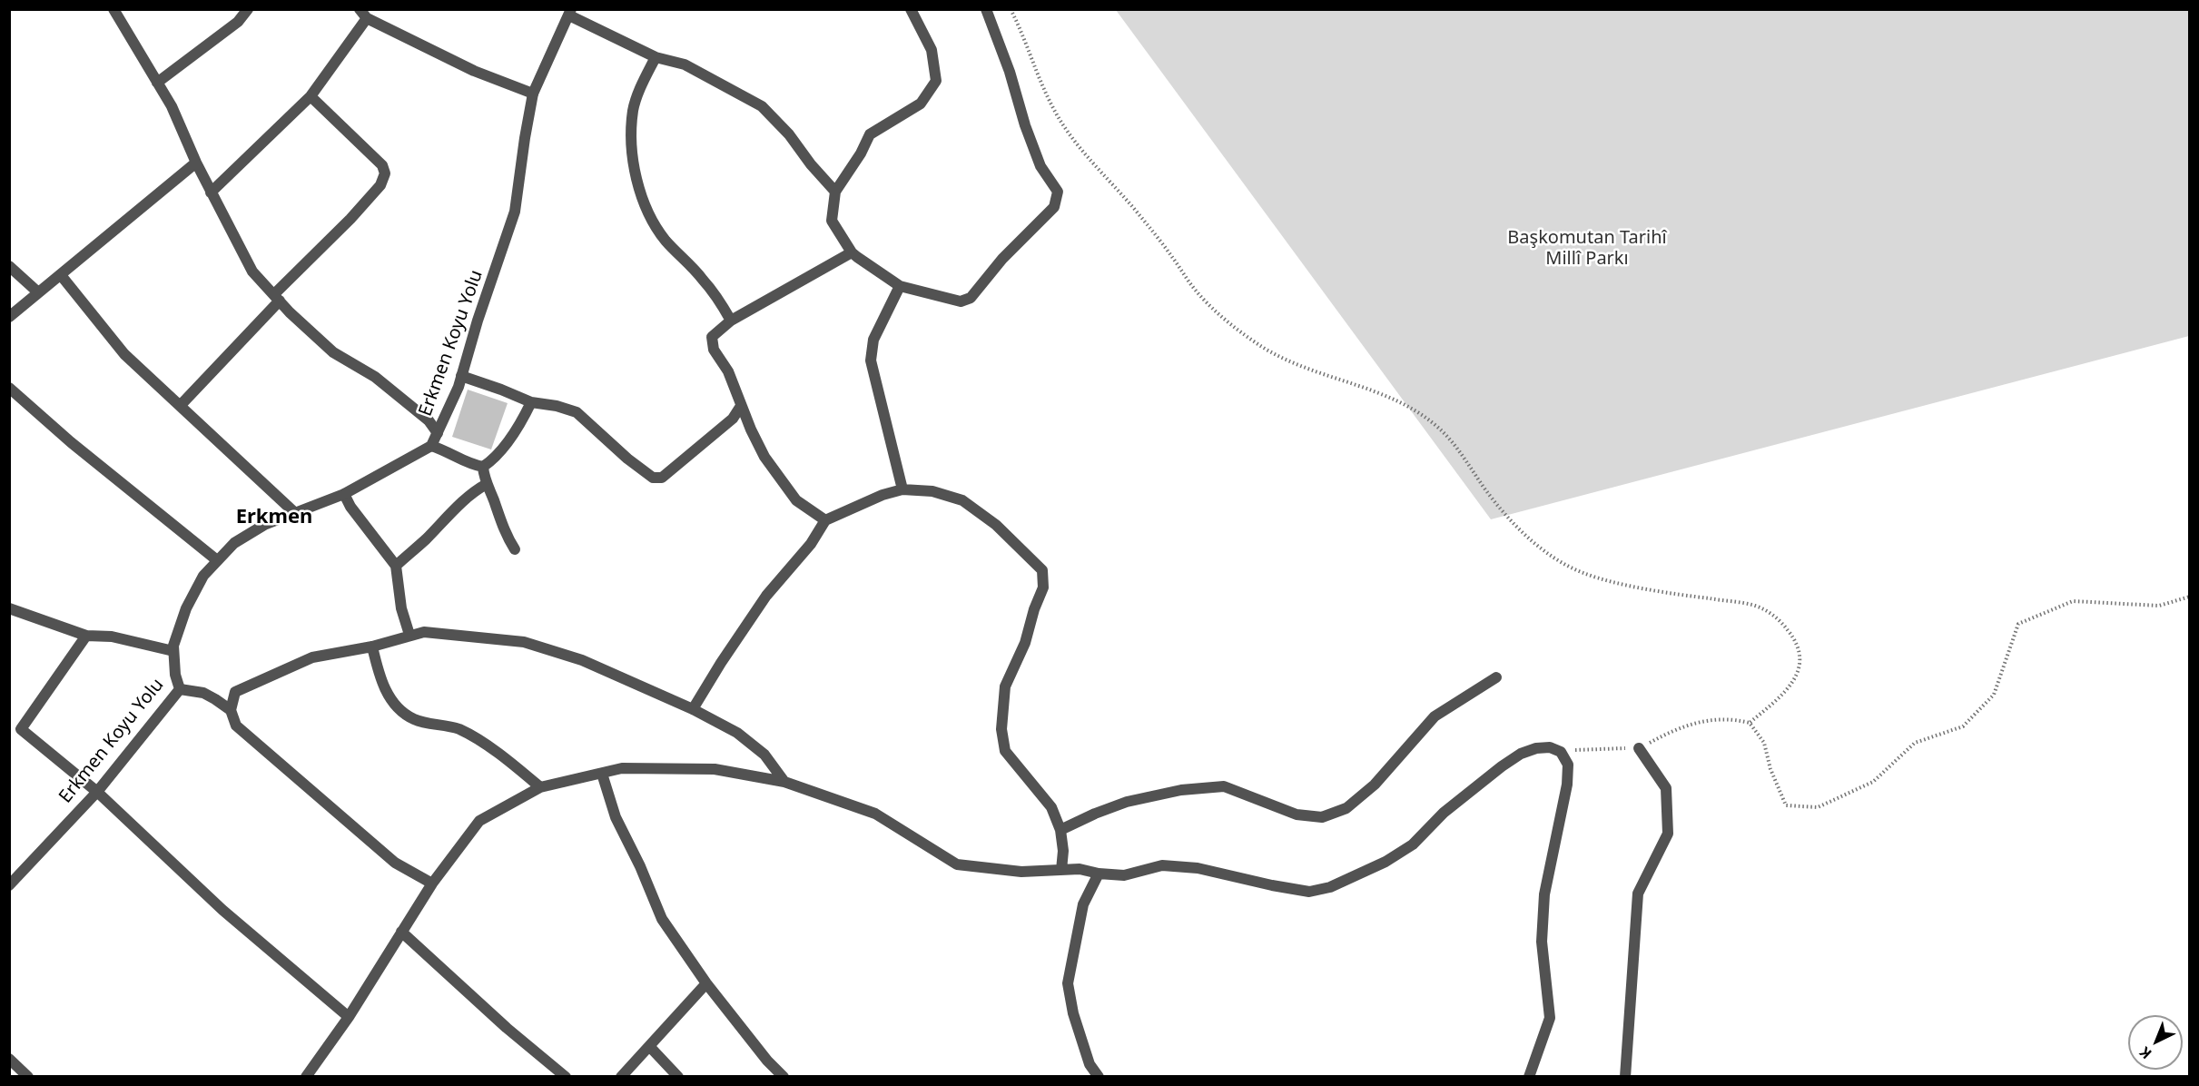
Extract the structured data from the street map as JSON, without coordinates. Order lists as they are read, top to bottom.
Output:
{
  "streets": {
    "street": ["Erkmen Koyu Yolu"]
  },
  "districts": ["Erkmen"],
  "parks": ["Başkomutan Tarihî Millî Parkı"],
  "north": "bottom left"
}
